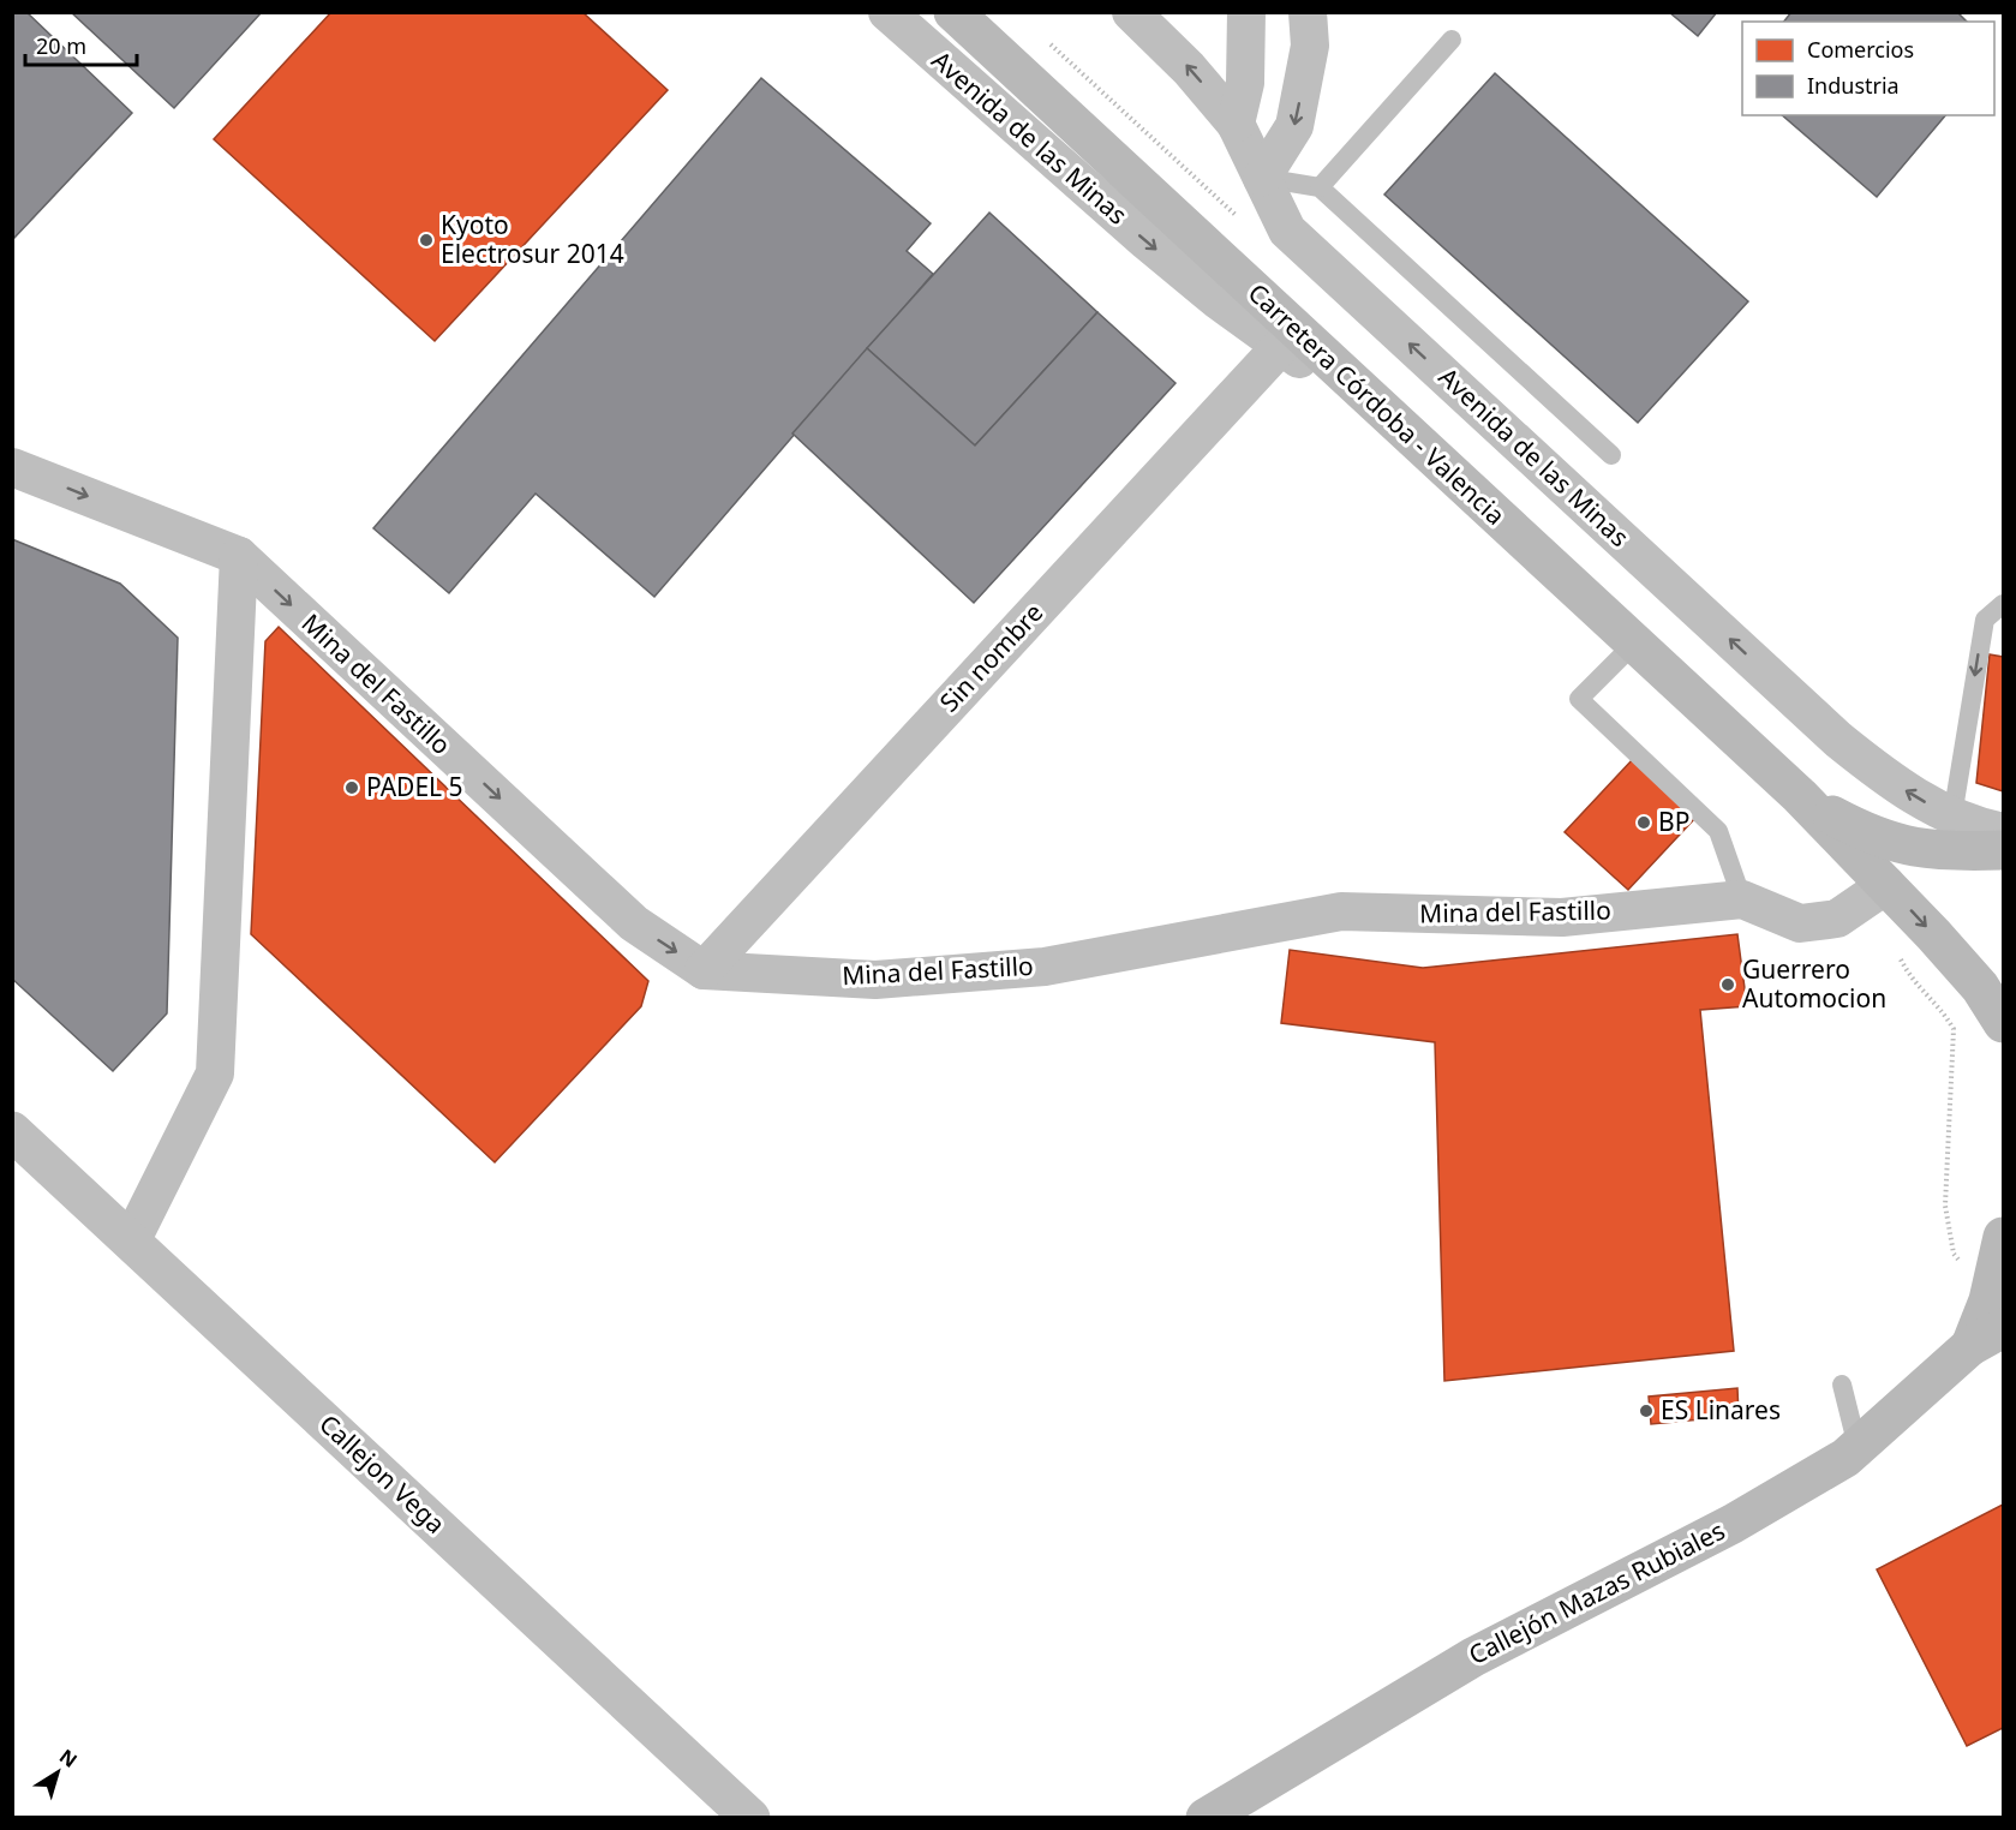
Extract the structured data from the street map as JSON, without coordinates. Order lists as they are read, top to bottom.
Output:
{
  "streets": {
    "main road": ["Carretera Córdoba - Valencia", "Callejón Mazas Rubiales"],
    "street": [
      "Avenida de las Minas",
      "Sin nombre",
      "Mina del Fastillo",
      "Callejon Vega"
    ]
  },
  "crossings": [
    ["Avenida de las Minas", "Carretera Córdoba - Valencia"],
    ["Avenida de las Minas", "Sin nombre"],
    ["Carretera Córdoba - Valencia", "Mina del Fastillo"],
    ["Sin nombre", "Mina del Fastillo"]
  ],
  "one_way": ["Mina del Fastillo"],
  "places": [
    "Kyoto Electrosur 2014",
    "PADEL 5",
    "BP",
    "Guerrero Automocion",
    "ES Linares"
  ],
  "legend": ["Comercios", "Industria"],
  "scale_bar": "20 m",
  "north": "top right"
}
